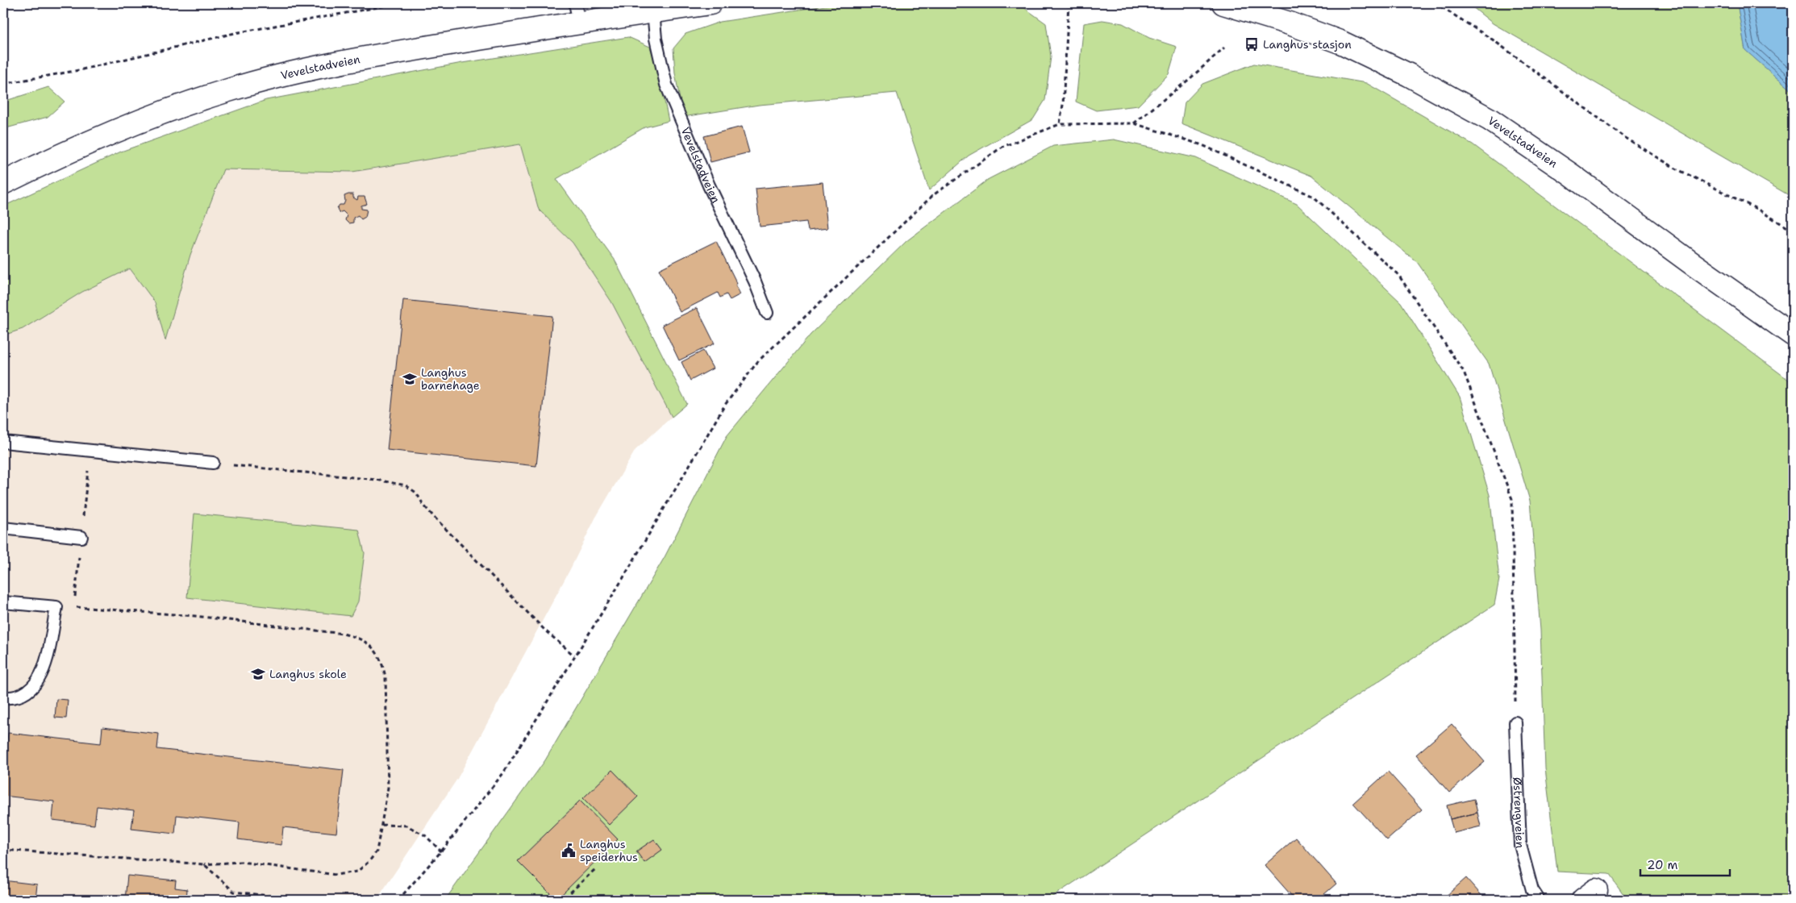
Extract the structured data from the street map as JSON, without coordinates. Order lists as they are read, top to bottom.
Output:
{
  "streets": {
    "main road": ["Vevelstadveien"],
    "lane": ["Østrengveien"]
  },
  "places": {
    "bus stop": ["Langhus stasjon"],
    "school or university": ["Langhus barnehage", "Langhus skole"],
    "public building": ["Langhus speiderhus"]
  },
  "scale_bar": "20 m"
}
